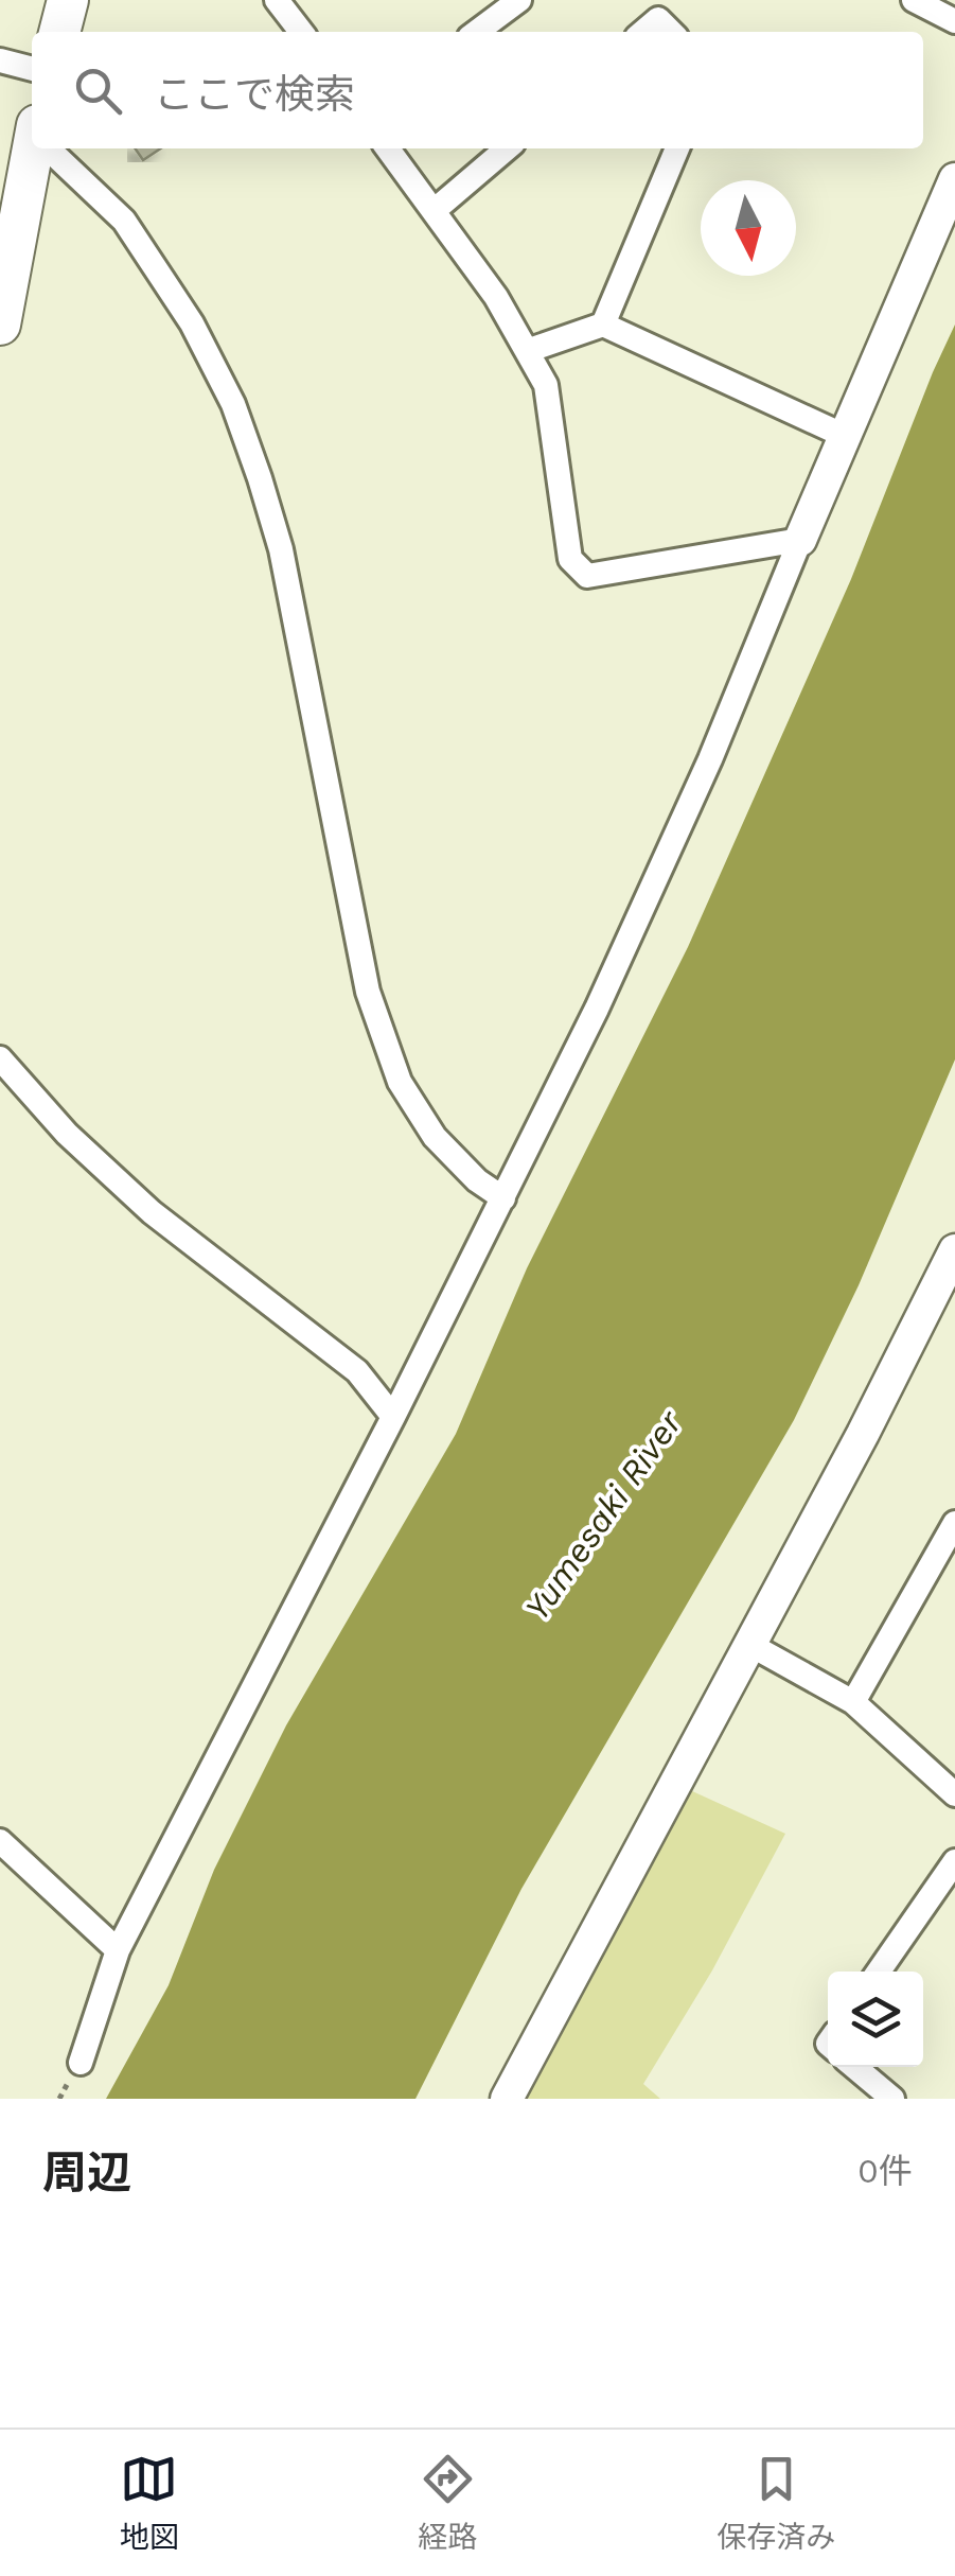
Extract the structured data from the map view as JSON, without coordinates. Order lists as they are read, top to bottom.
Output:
{
  "water": ["Yumesaki River"],
  "north": "bottom",
  "page": {
    "search": "ここで検索",
    "heading": ["周辺", "0件"],
    "nav": ["地図", "経路", "保存済み"]
  }
}
